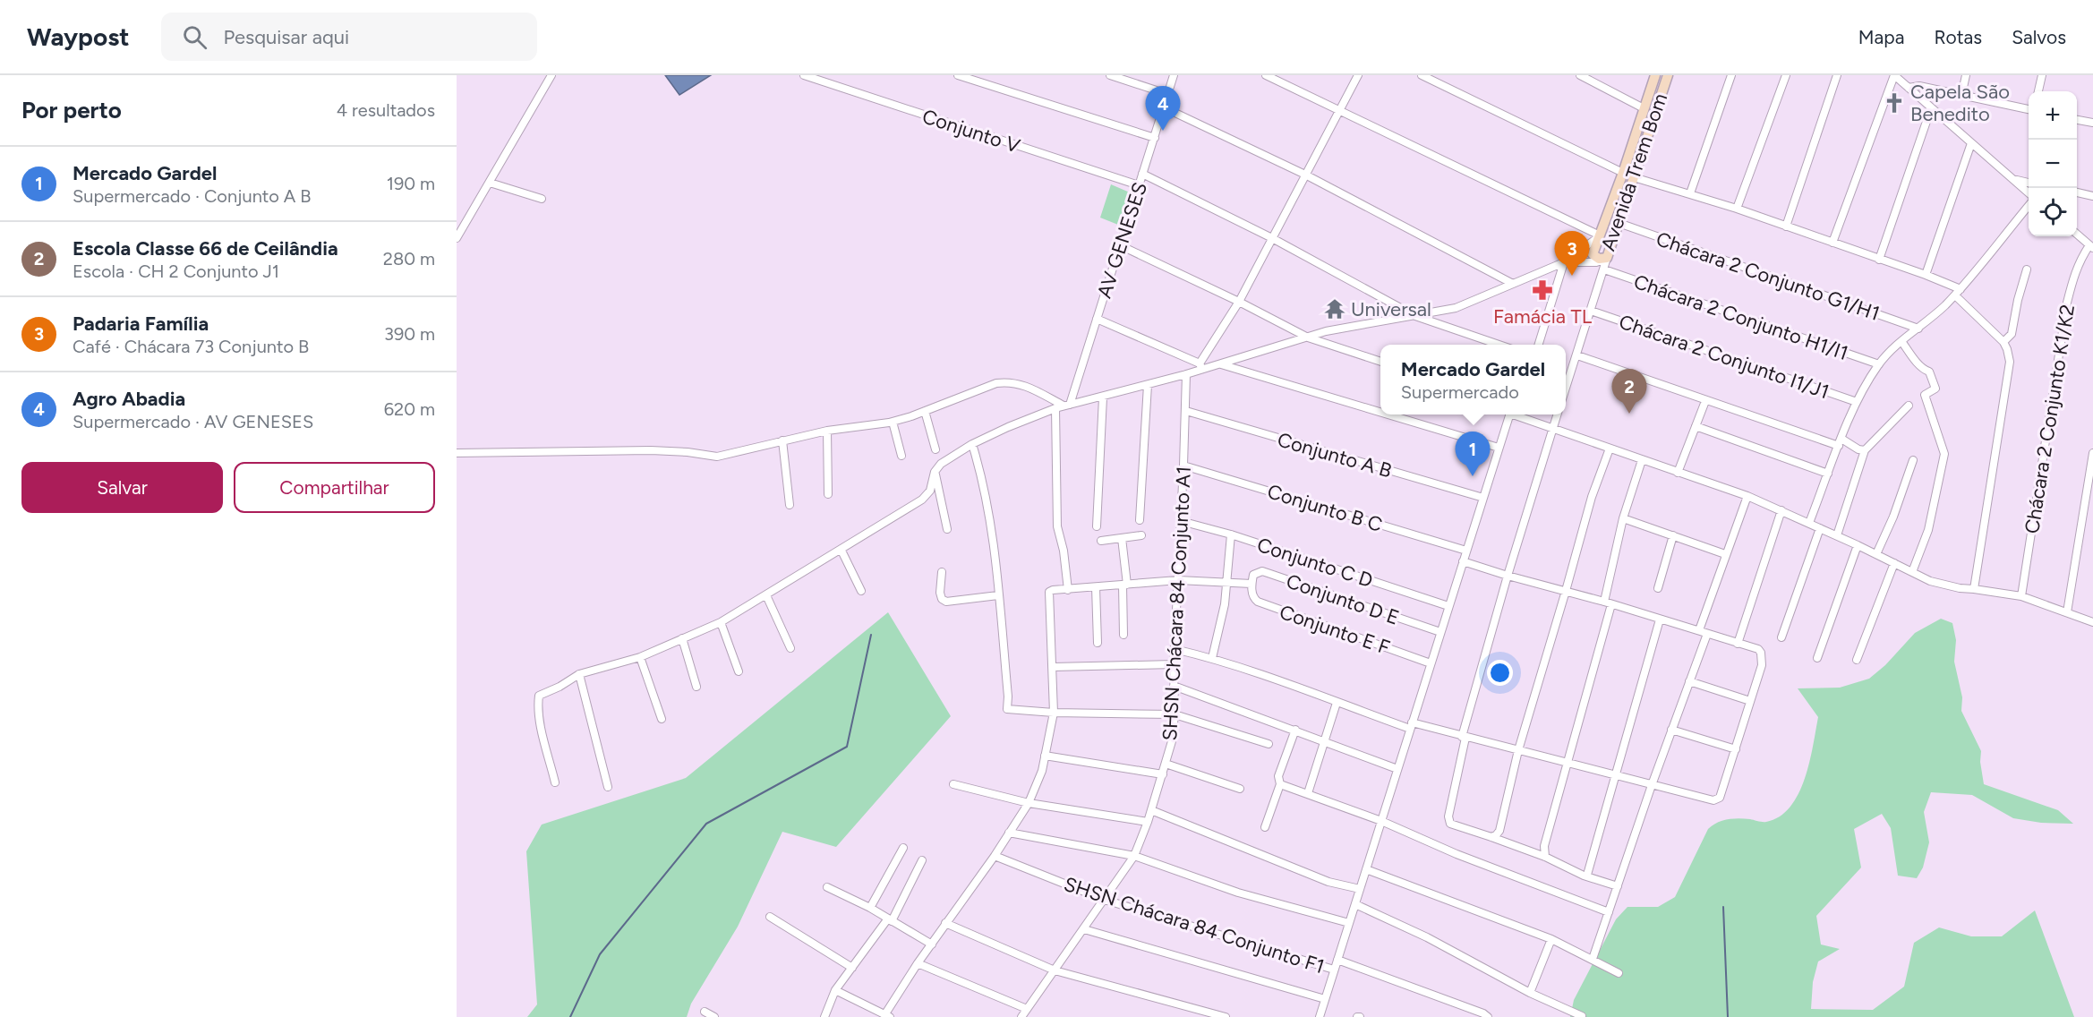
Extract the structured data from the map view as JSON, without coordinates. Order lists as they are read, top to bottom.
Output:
{
  "streets": {
    "street": [
      "Conjunto V",
      "Avenida Trem Bom",
      "AV GENESES",
      "Chácara 2 Conjunto G1/H1",
      "Chácara 2 Conjunto H1/I1",
      "Chácara 2 Conjunto I1/J1",
      "Chácara 2 Conjunto K1/K2",
      "Conjunto A B",
      "Conjunto B C",
      "Conjunto C D",
      "Conjunto D E",
      "SHSN Chácara 84 Conjunto A1",
      "Conjunto E F",
      "SHSN Chácara 84 Conjunto F1"
    ]
  },
  "crossings": [
    ["Conjunto V", "AV GENESES"],
    ["Avenida Trem Bom", "Chácara 2 Conjunto G1/H1"],
    ["Avenida Trem Bom", "Chácara 2 Conjunto H1/I1"],
    ["Conjunto A B", "SHSN Chácara 84 Conjunto A1"],
    ["Conjunto B C", "SHSN Chácara 84 Conjunto A1"],
    ["Conjunto C D", "SHSN Chácara 84 Conjunto A1"],
    ["Conjunto D E", "Conjunto E F"],
    ["SHSN Chácara 84 Conjunto A1", "SHSN Chácara 84 Conjunto F1"]
  ],
  "places": {
    "church": ["Capela São Benedito"],
    "pharmacy": ["Famácia TL"],
    "temple": ["Universal"]
  },
  "page": {
    "header": "Waypost",
    "search": "Pesquisar aqui",
    "nav": ["Mapa", "Rotas", "Salvos"],
    "heading": ["Por perto", "4 resultados"],
    "pins": [
      "4",
      "3",
      "2",
      "1"
    ],
    "map_buttons": ["+", "−"],
    "list": [
      {
        "mark": "1",
        "name": "Mercado Gardel",
        "note": "Supermercado · Conjunto A B",
        "value": "190 m"
      },
      {
        "mark": "2",
        "name": "Escola Classe 66 de Ceilândia",
        "note": "Escola · CH 2 Conjunto J1",
        "value": "280 m"
      },
      {
        "mark": "3",
        "name": "Padaria Família",
        "note": "Café · Chácara 73 Conjunto B",
        "value": "390 m"
      },
      {
        "mark": "4",
        "name": "Agro Abadia",
        "note": "Supermercado · AV GENESES",
        "value": "620 m"
      }
    ],
    "popup": ["Mercado Gardel", "Supermercado"],
    "buttons": ["Salvar", "Compartilhar"]
  }
}
